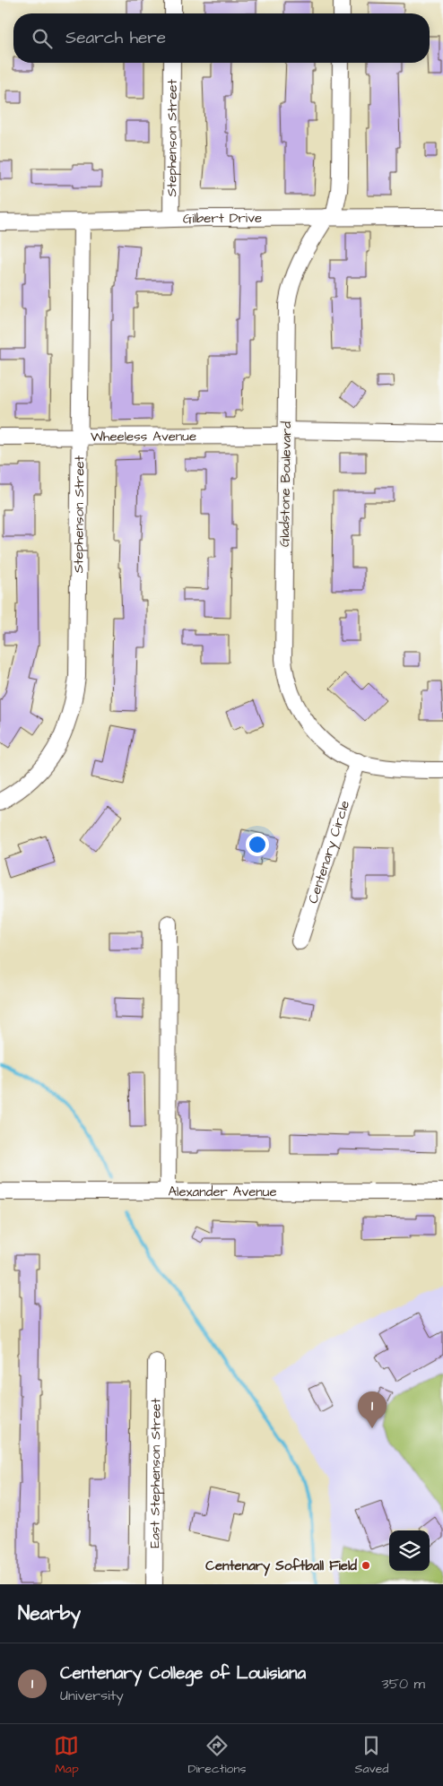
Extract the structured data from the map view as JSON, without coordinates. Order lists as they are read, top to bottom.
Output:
{
  "streets": {
    "street": [
      "Stephenson Street",
      "Gilbert Drive",
      "Wheeless Avenue",
      "Gladstone Boulevard",
      "Centenary Circle",
      "Alexander Avenue",
      "East Stephenson Street"
    ]
  },
  "crossings": [
    ["Stephenson Street", "Gilbert Drive"],
    ["Stephenson Street", "Wheeless Avenue"],
    ["Gilbert Drive", "Gladstone Boulevard"],
    ["Wheeless Avenue", "Gladstone Boulevard"],
    ["Gladstone Boulevard", "Centenary Circle"]
  ],
  "places": ["Centenary Softball Field"],
  "page": {
    "search": "Search here",
    "pins": "1",
    "heading": "Nearby",
    "list": [
      {
        "mark": "1",
        "name": "Centenary College of Louisiana",
        "note": "University",
        "value": "350 m"
      }
    ],
    "nav": ["Map", "Directions", "Saved"]
  }
}
